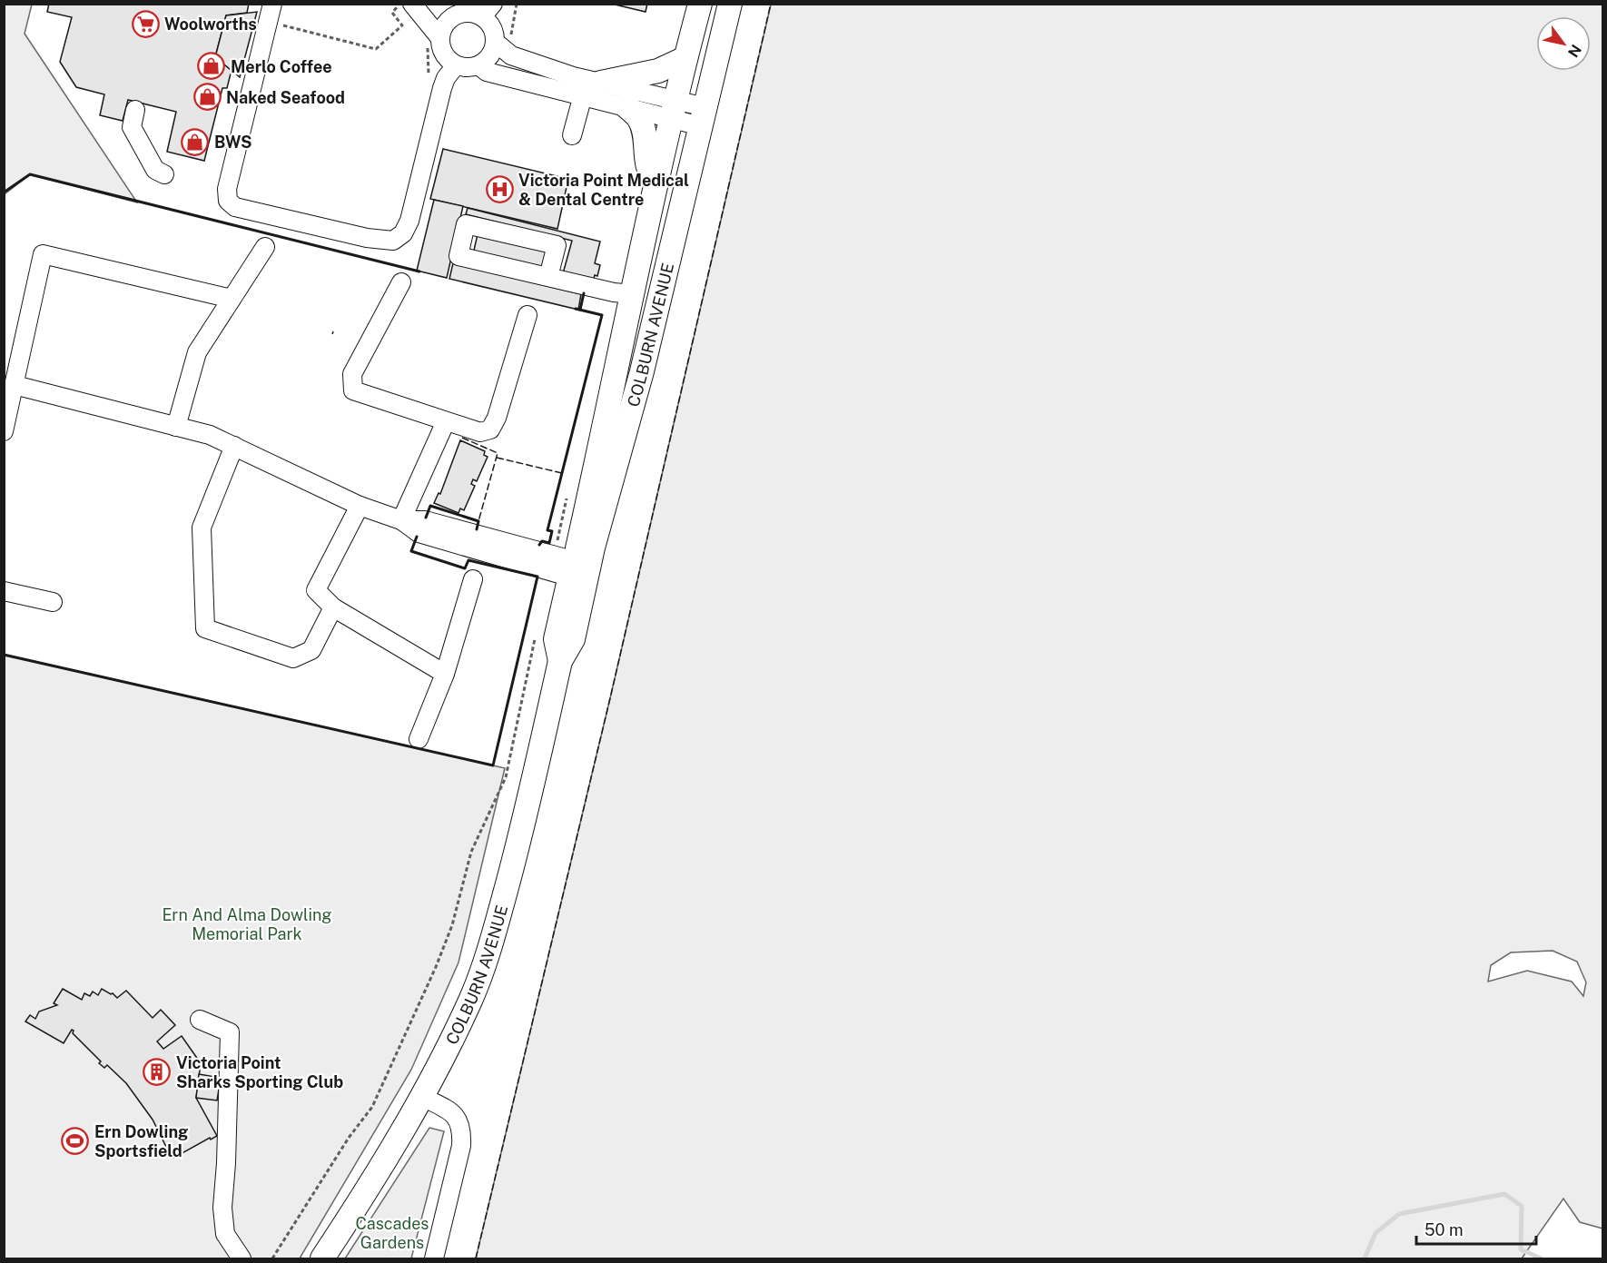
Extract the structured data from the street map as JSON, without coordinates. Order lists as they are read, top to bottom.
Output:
{
  "streets": {
    "main road": ["COLBURN AVENUE"]
  },
  "parks": ["Ern And Alma Dowling Memorial Park", "Cascades Gardens"],
  "places": {
    "supermarket": ["Woolworths"],
    "shop": ["Merlo Coffee", "Naked Seafood", "BWS"],
    "hospital": ["Victoria Point Medical & Dental Centre"],
    "building": ["Victoria Point Sharks Sporting Club"],
    "sports": ["Ern Dowling Sportsfield"]
  },
  "scale_bar": "50 m",
  "north": "bottom right"
}
